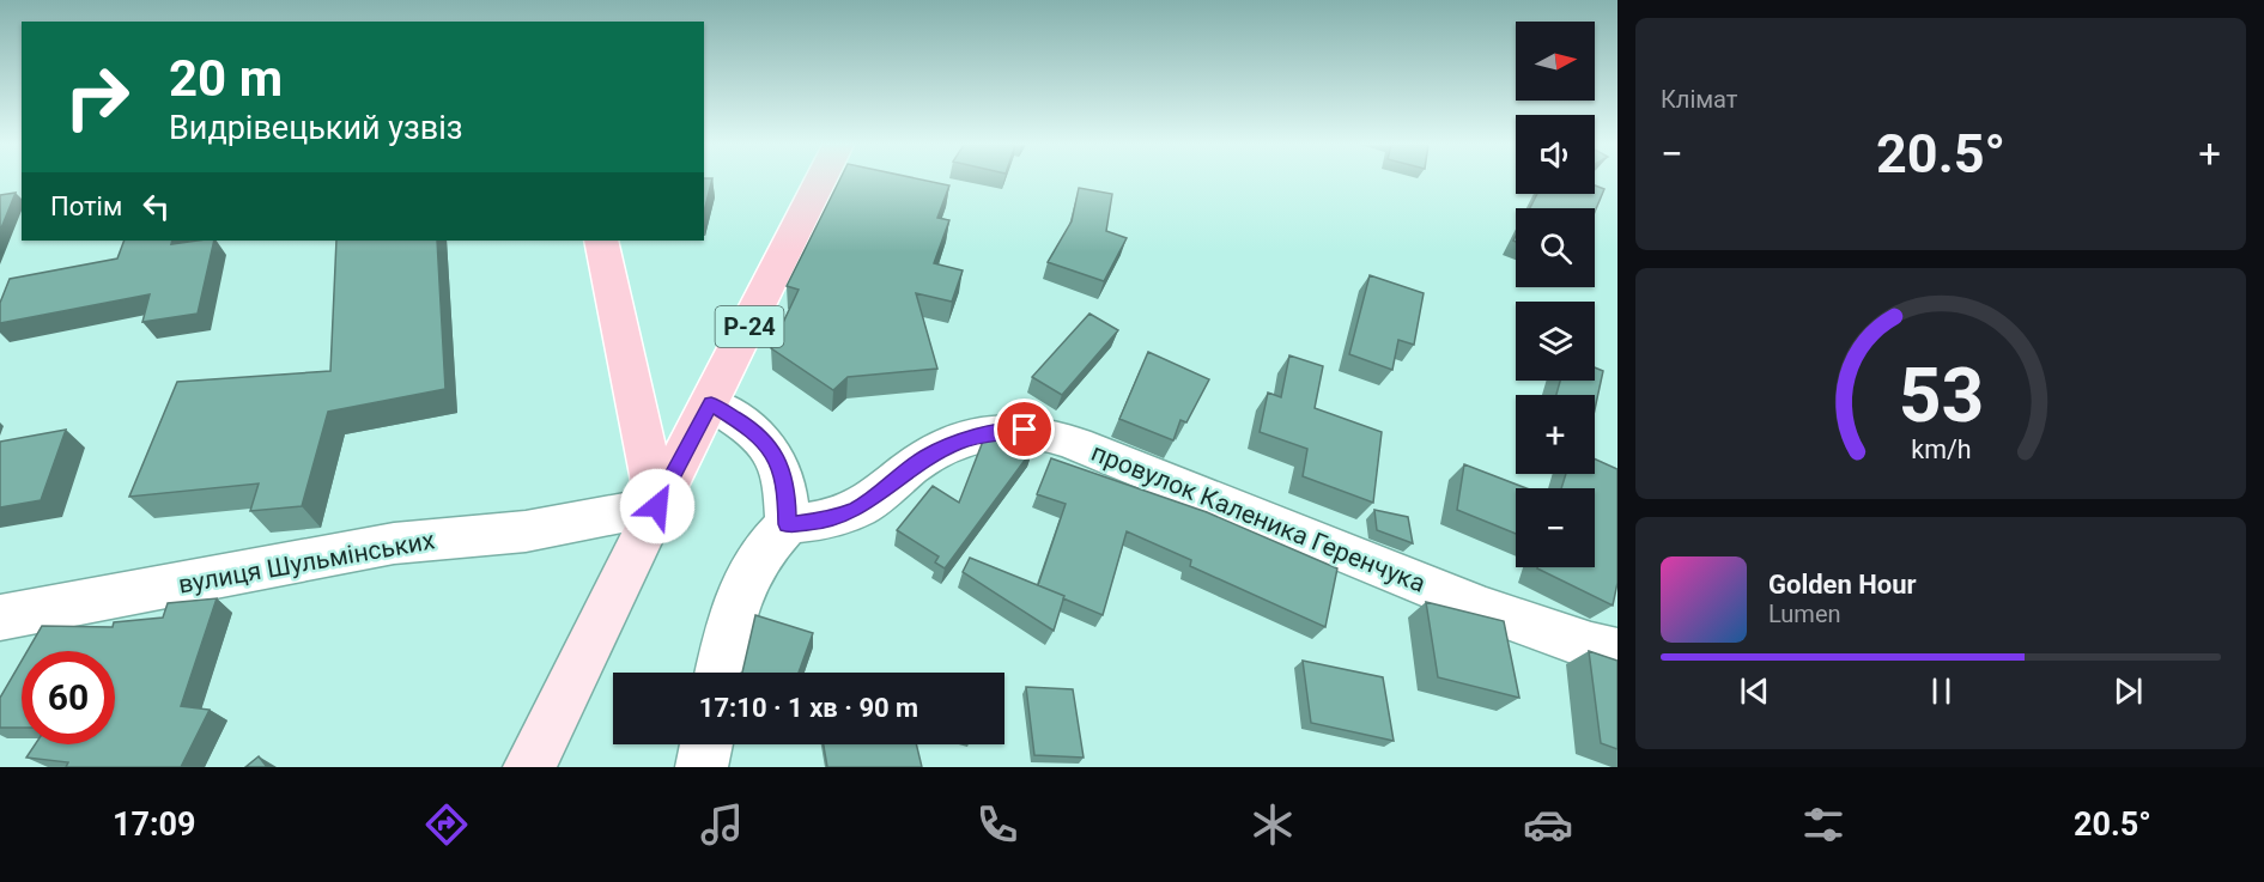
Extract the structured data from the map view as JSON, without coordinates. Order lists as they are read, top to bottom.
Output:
{
  "streets": {
    "main road": ["Р-24"],
    "street": ["провулок Каленика Геренчука", "вулиця Шульмінських"]
  },
  "crossings": [
    ["Р-24", "вулиця Шульмінських"]
  ],
  "north": "right",
  "page": {
    "tile": "Клімат",
    "map_buttons": ["+", "−"],
    "turn": ["20 m", "Видрівецький узвіз"],
    "heat": ["−", "20.5°", "+"],
    "then": "Потім",
    "song": ["Golden Hour", "Lumen"],
    "limit": "60",
    "trip": "17:10 · 1 хв · 90 m",
    "tabs": ["17:09", "20.5°"],
    "gauge": ["53", "km/h"]
  }
}
